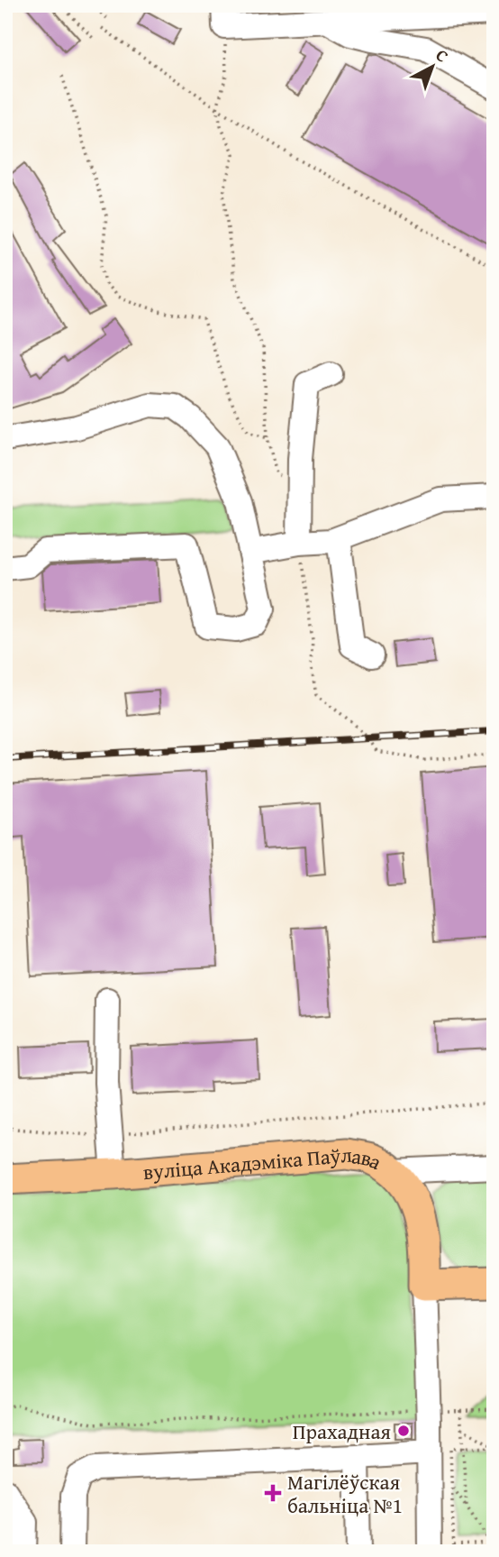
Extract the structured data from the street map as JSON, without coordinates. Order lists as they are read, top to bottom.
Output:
{
  "streets": {
    "main road": ["вуліца Акадэміка Паўлава"]
  },
  "places": {
    "other": ["Прахадная"],
    "health": ["Магілёўская бальніца №1"]
  },
  "north": "top right"
}
